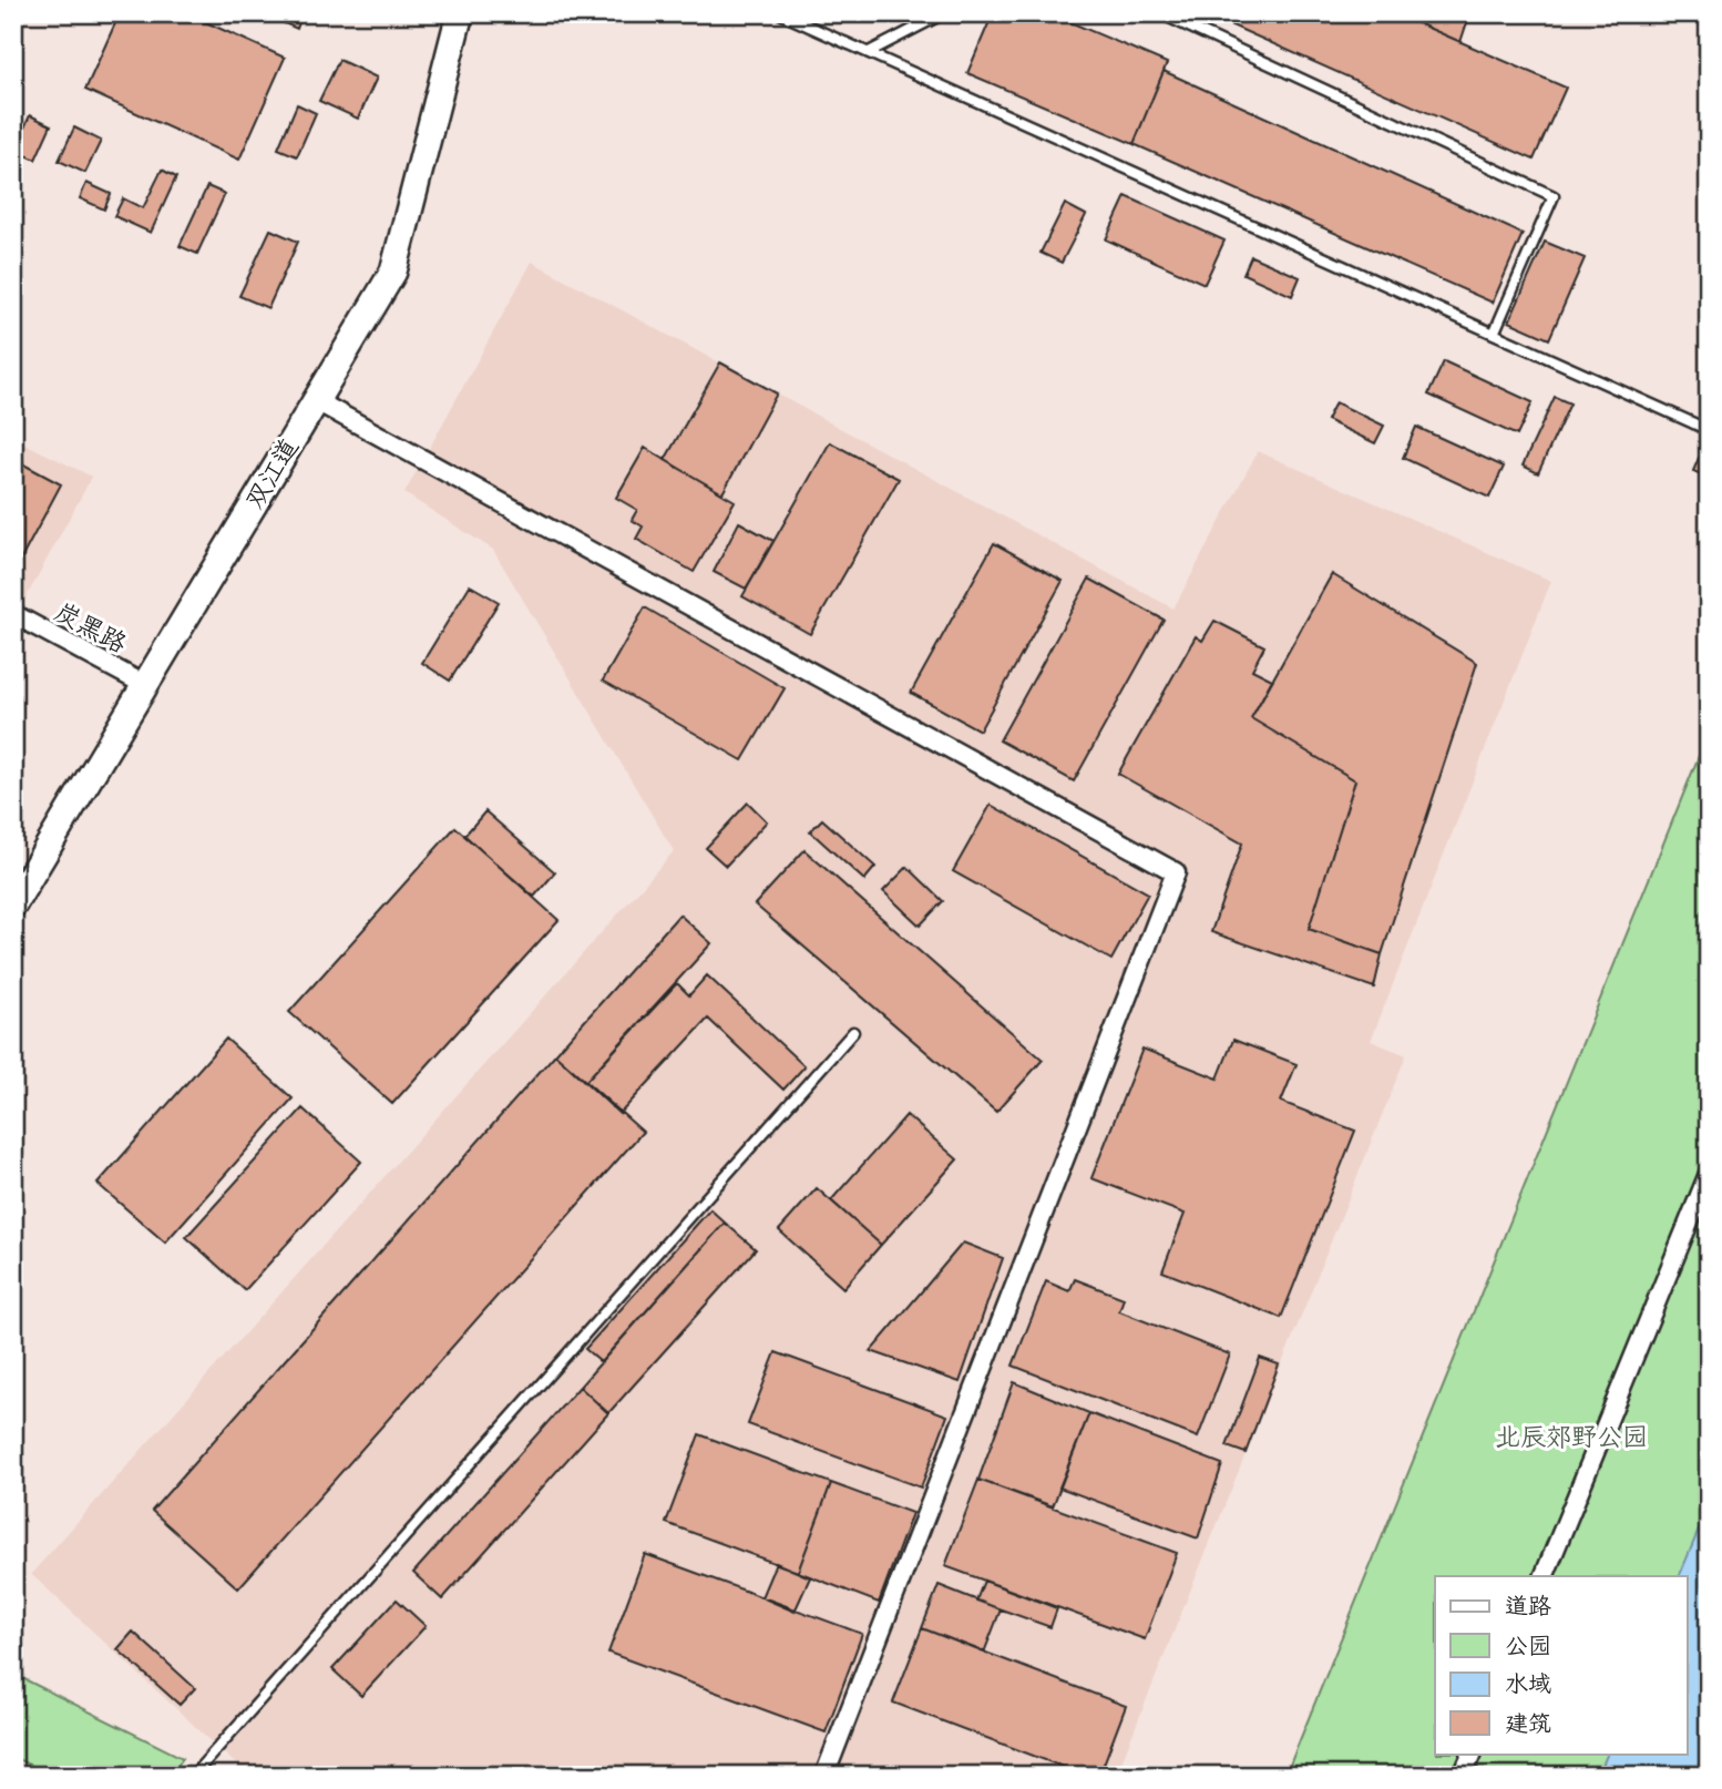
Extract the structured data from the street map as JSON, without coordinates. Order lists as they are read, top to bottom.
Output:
{
  "streets": {
    "main road": ["双江道"],
    "street": ["炭黑路"]
  },
  "crossings": [
    ["双江道", "炭黑路"]
  ],
  "parks": ["北辰郊野公园"],
  "legend": [
    "道路",
    "公园",
    "水域",
    "建筑"
  ]
}
